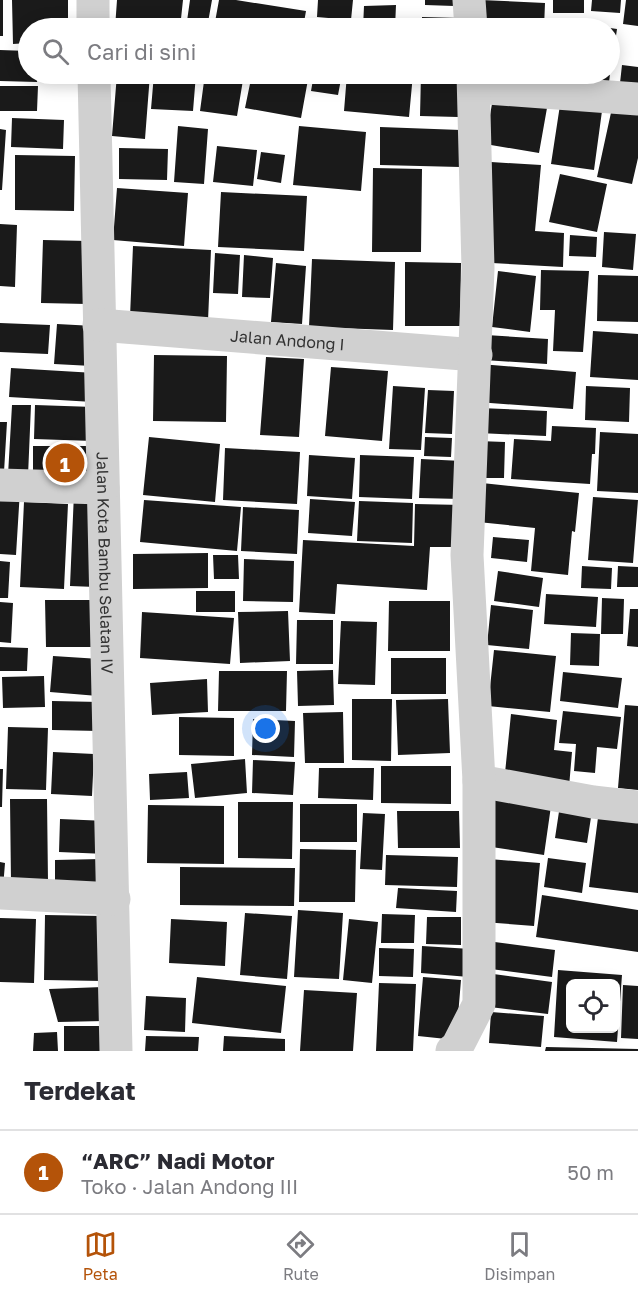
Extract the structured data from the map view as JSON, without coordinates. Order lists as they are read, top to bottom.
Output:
{
  "streets": {
    "street": ["Jalan Andong I", "Jalan Kota Bambu Selatan IV"]
  },
  "crossings": [
    ["Jalan Andong I", "Jalan Kota Bambu Selatan IV"]
  ],
  "page": {
    "search": "Cari di sini",
    "pins": "1",
    "heading": "Terdekat",
    "list": [
      {
        "mark": "1",
        "name": "“ARC” Nadi Motor",
        "note": "Toko · Jalan Andong III",
        "value": "50 m"
      }
    ],
    "nav": ["Peta", "Rute", "Disimpan"]
  }
}
